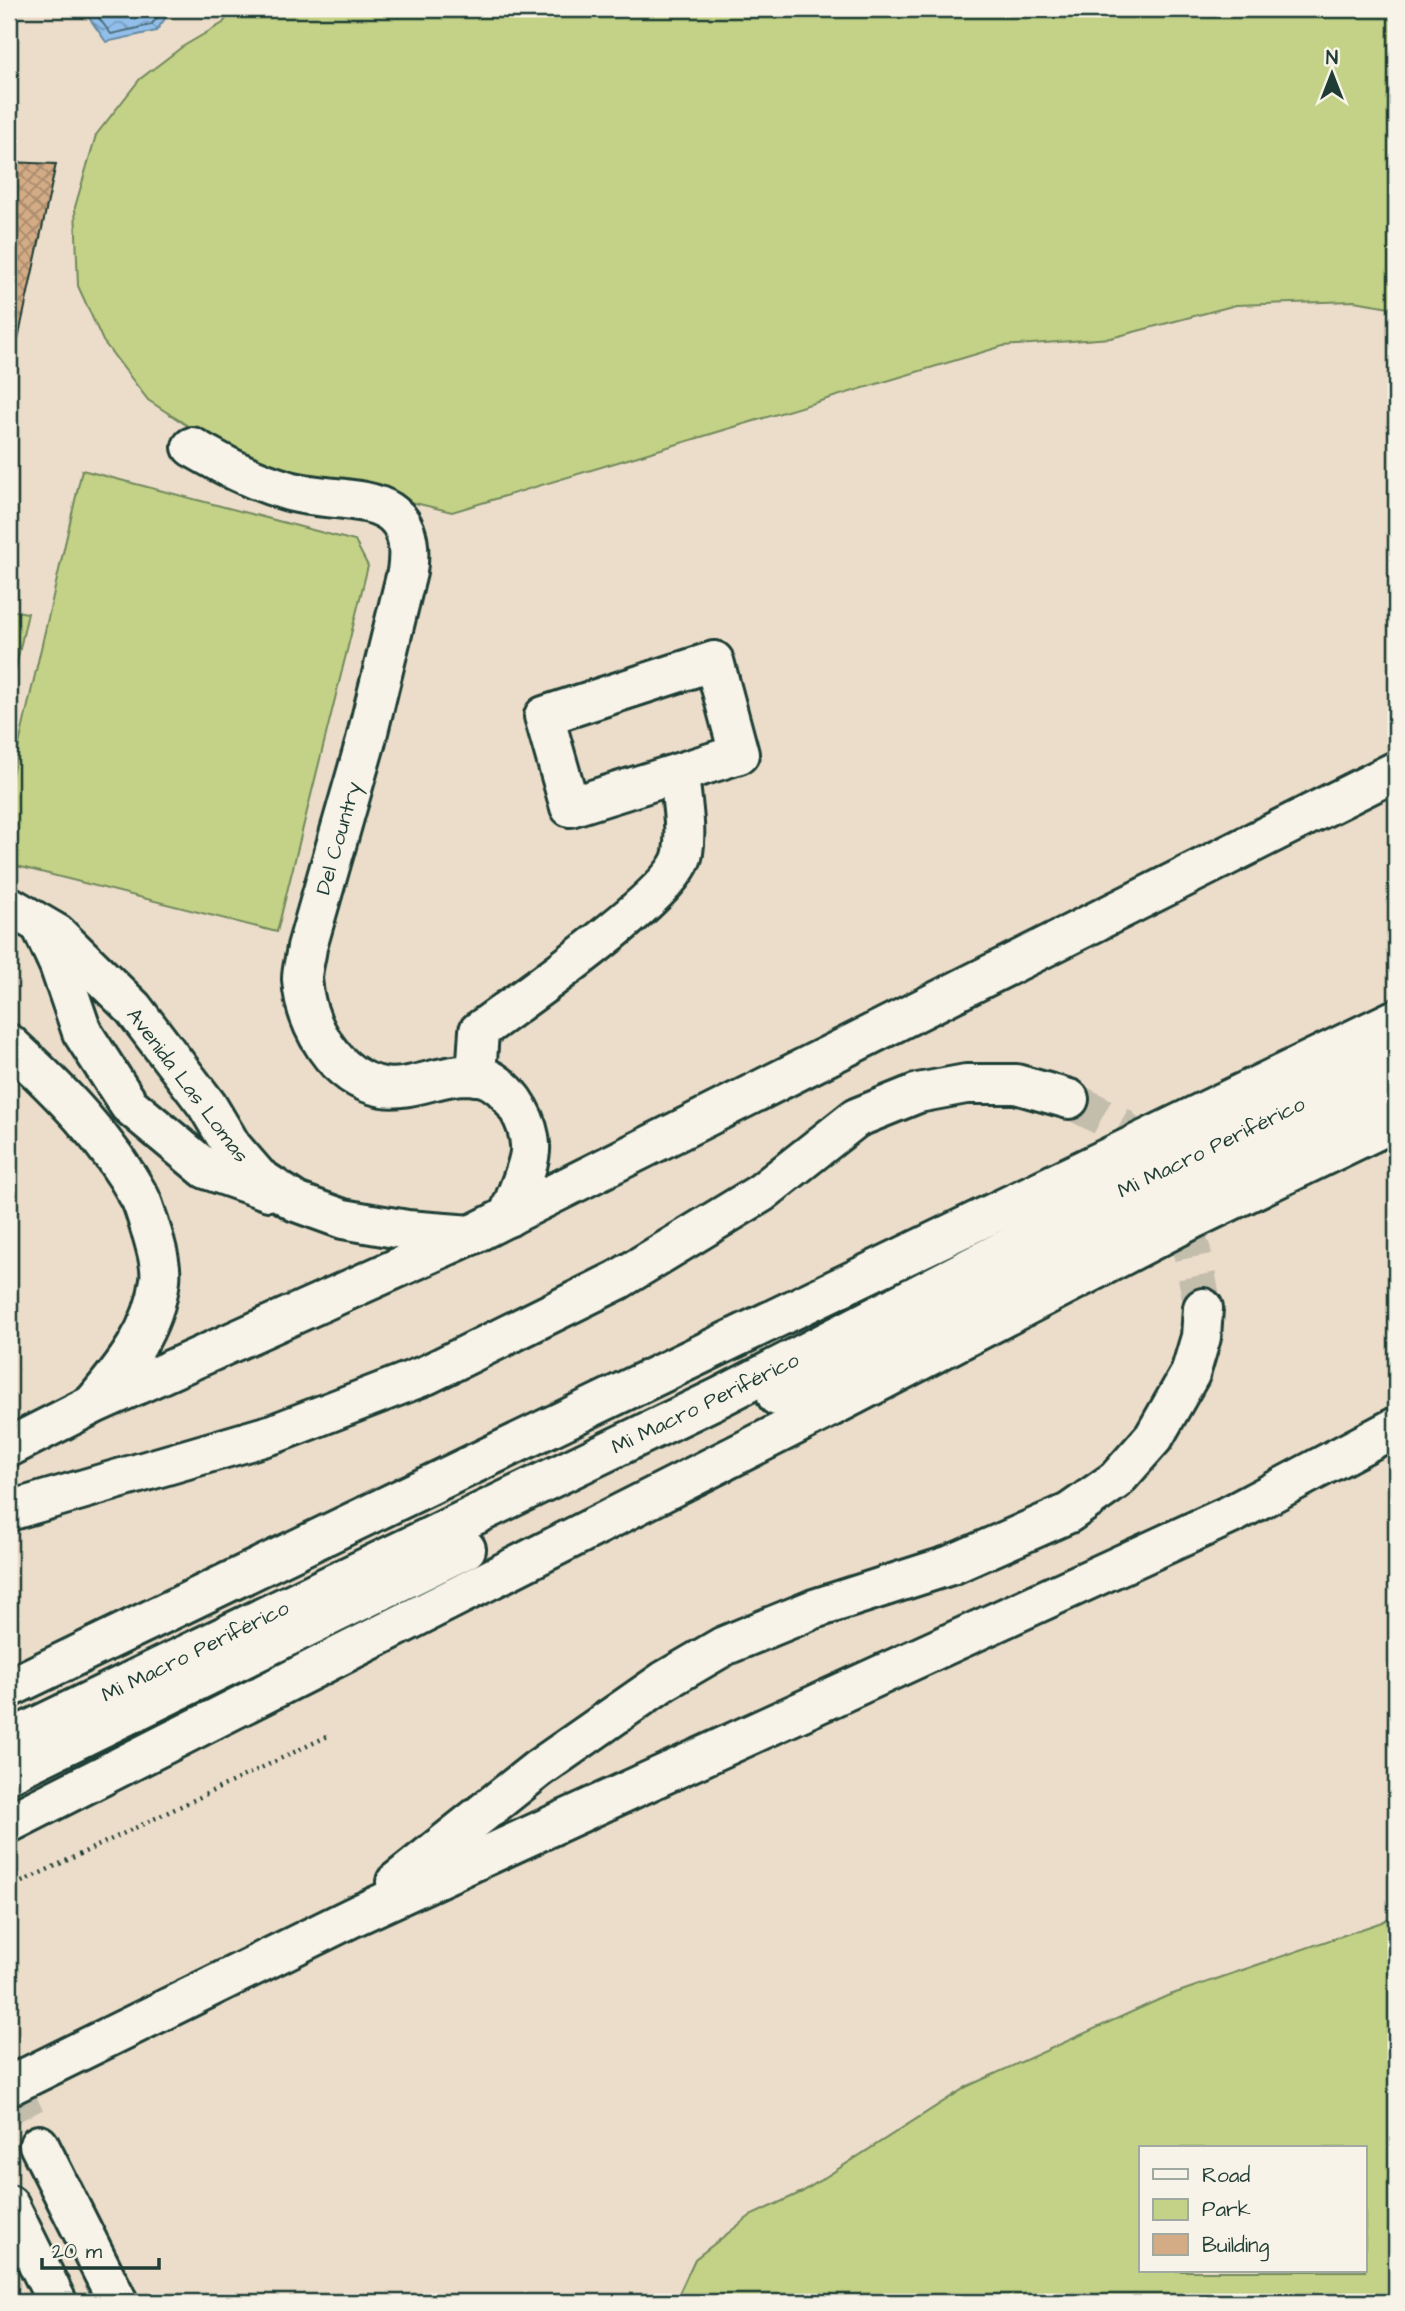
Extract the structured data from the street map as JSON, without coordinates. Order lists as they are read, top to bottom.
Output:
{
  "streets": {
    "main road": ["Del Country", "Avenida Las Lomas", "Mi Macro Periférico"]
  },
  "legend": ["Road", "Park", "Building"],
  "scale_bar": "20 m",
  "north": "top"
}
